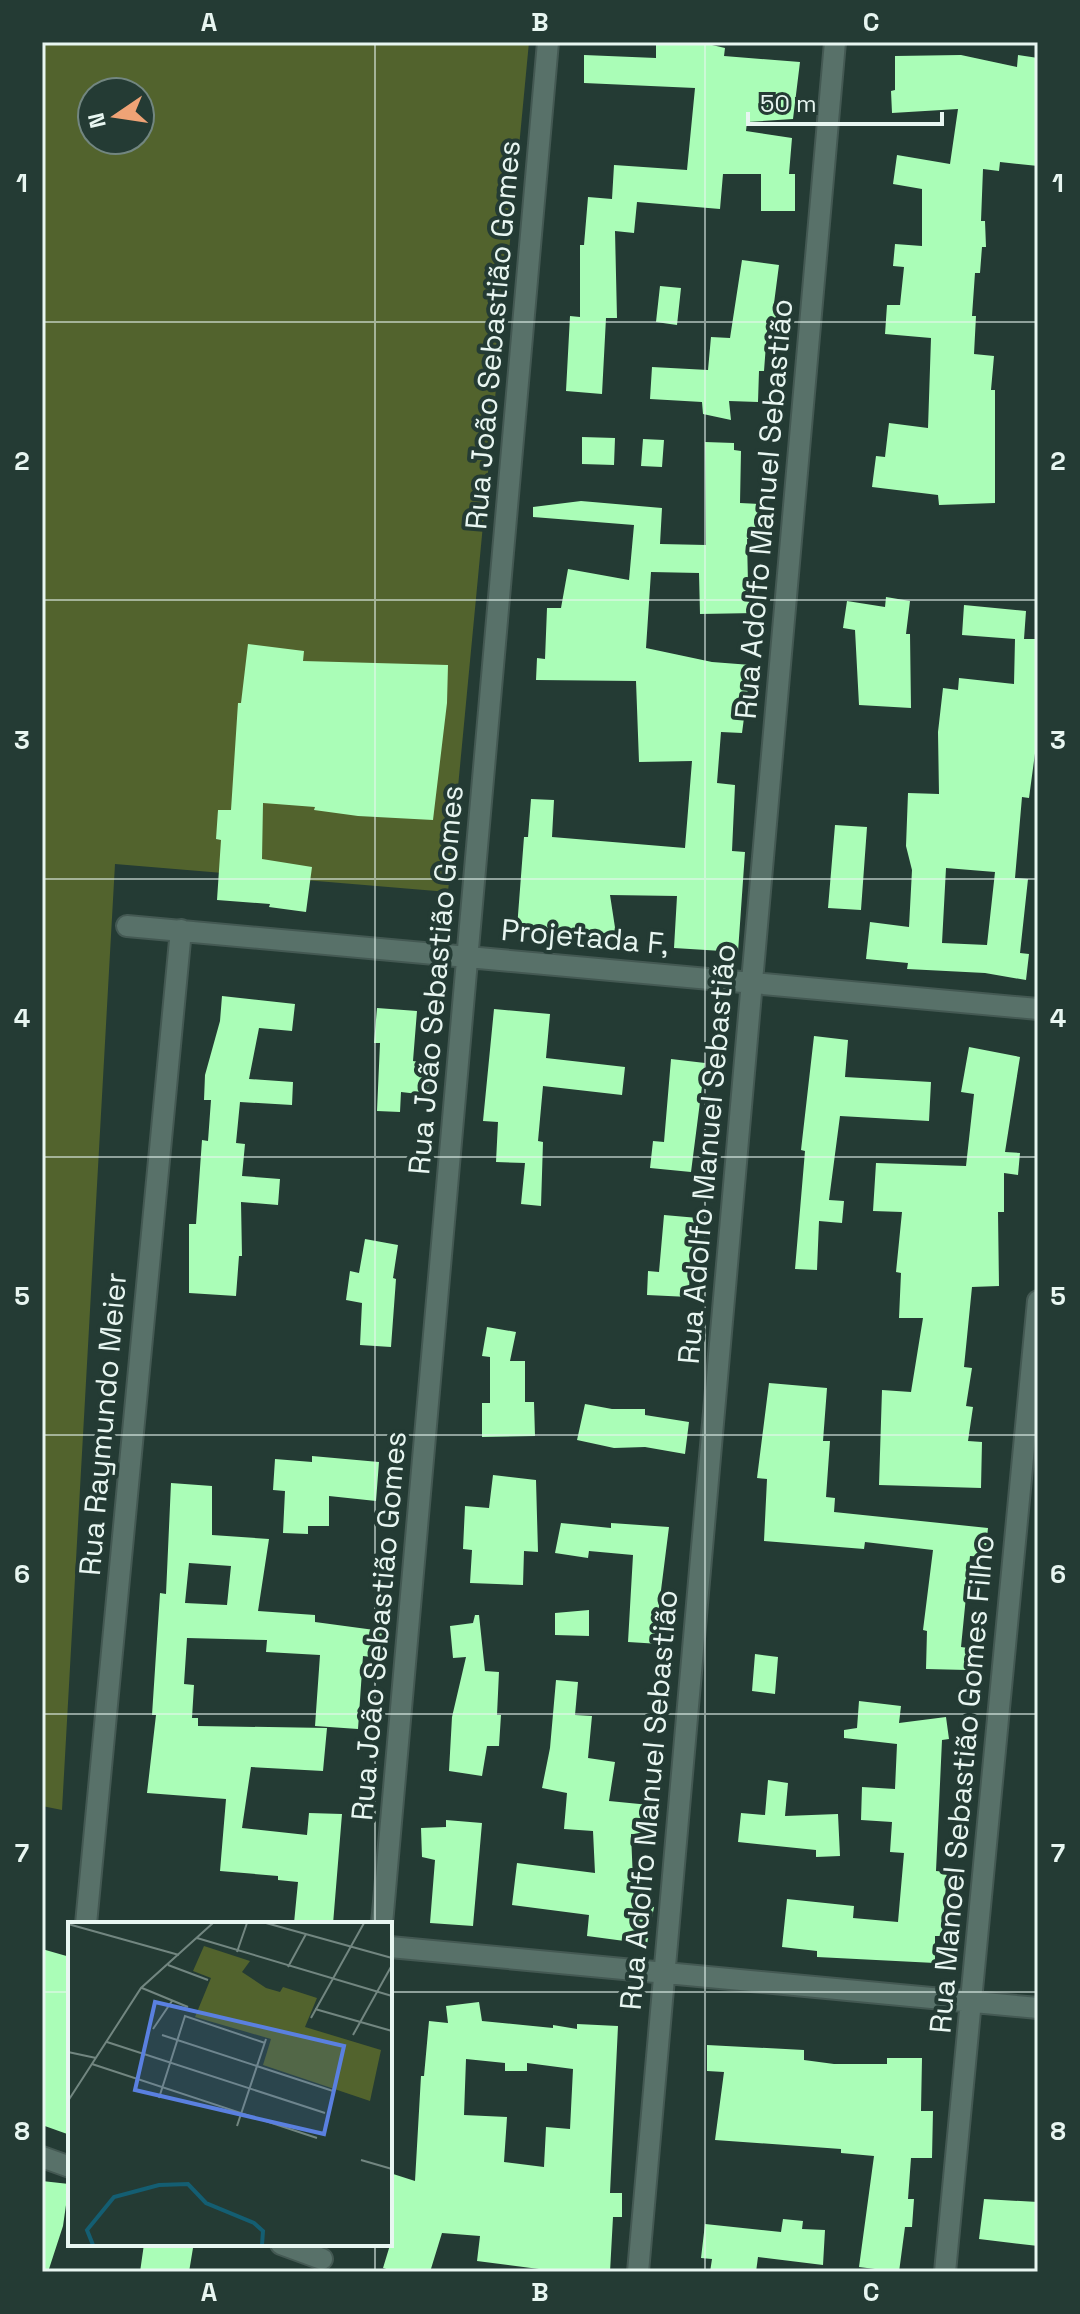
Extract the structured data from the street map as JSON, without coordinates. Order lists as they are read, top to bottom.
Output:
{
  "streets": {
    "street": [
      "Rua João Sebastião Gomes",
      "Rua Adolfo Manuel Sebastião",
      "Projetada F,",
      "Rua Raymundo Meier",
      "Rua Manoel Sebastião Gomes Filho"
    ]
  },
  "crossings": [
    ["Rua João Sebastião Gomes", "Projetada F,"],
    ["Rua Adolfo Manuel Sebastião", "Projetada F,"],
    ["Projetada F,", "Rua Raymundo Meier"]
  ],
  "scale_bar": "50 m",
  "north": "left",
  "grid": {
    "columns": ["A", "B", "C"],
    "rows": [
      "1",
      "2",
      "3",
      "4",
      "5",
      "6",
      "7",
      "8"
    ]
  }
}
